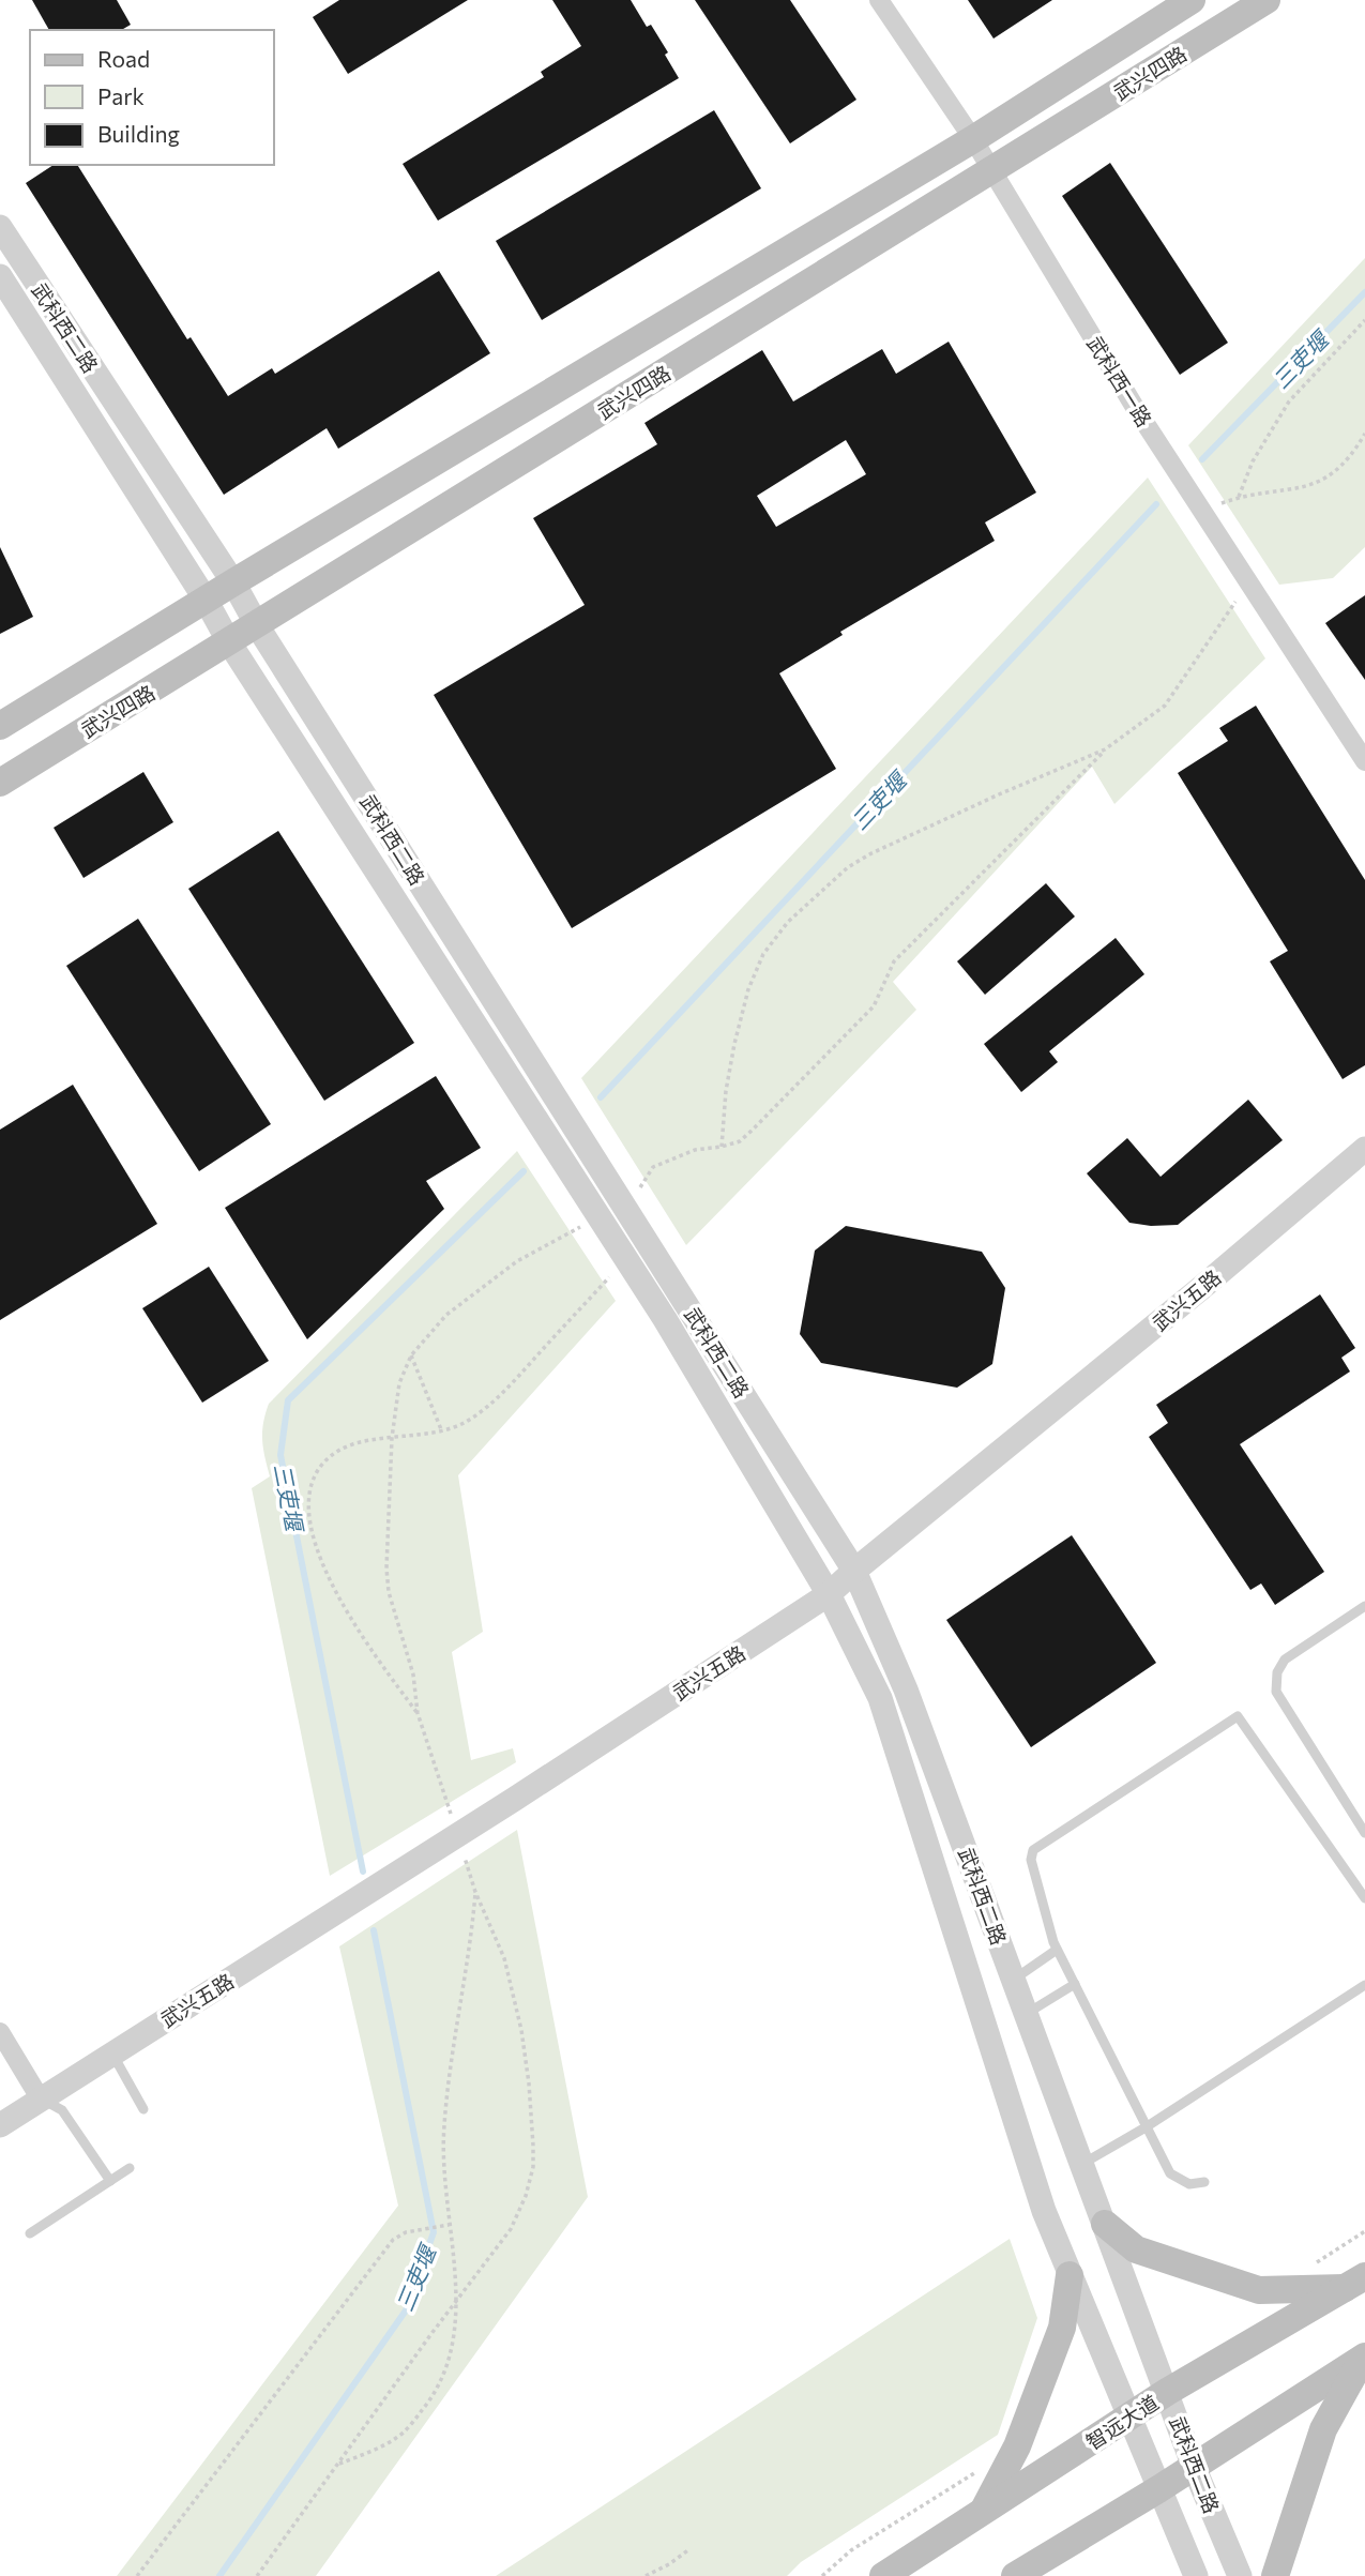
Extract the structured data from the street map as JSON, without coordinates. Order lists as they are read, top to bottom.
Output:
{
  "streets": {
    "main road": ["武兴四路", "智远大道"],
    "street": ["武科西二路", "武科西一路", "武兴五路"]
  },
  "crossings": [
    ["武兴四路", "武科西二路"],
    ["武兴四路", "武科西一路"],
    ["武科西二路", "武兴五路"],
    ["武科西二路", "智远大道"]
  ],
  "water": ["三吏堰"],
  "legend": ["Road", "Park", "Building"]
}
